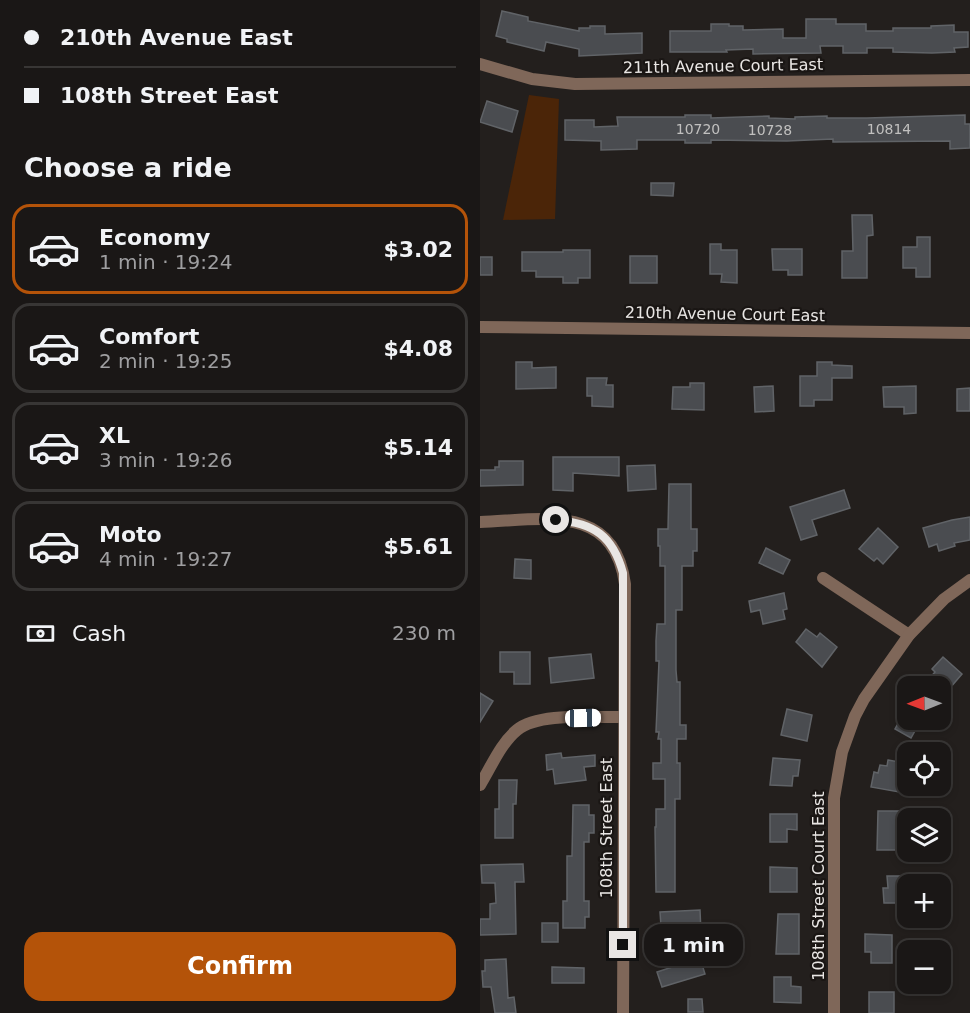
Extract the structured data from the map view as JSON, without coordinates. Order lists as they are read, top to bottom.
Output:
{
  "streets": {
    "street": [
      "211th Avenue Court East",
      "210th Avenue Court East",
      "108th Street East",
      "108th Street Court East"
    ]
  },
  "house_numbers": ["10720", "10814", "10728"],
  "north": "left",
  "page": {
    "banner": ["210th Avenue East", "108th Street East"],
    "heading": "Choose a ride",
    "list": [
      {
        "name": "Economy",
        "note": "1 min · 19:24",
        "value": "$3.02"
      },
      {
        "name": "Comfort",
        "note": "2 min · 19:25",
        "value": "$4.08"
      },
      {
        "name": "XL",
        "note": "3 min · 19:26",
        "value": "$5.14"
      },
      {
        "name": "Moto",
        "note": "4 min · 19:27",
        "value": "$5.61"
      }
    ],
    "pay": ["Cash", "230 m"],
    "map_buttons": ["+", "−"],
    "buttons": "Confirm",
    "bubble": "1 min"
  }
}
